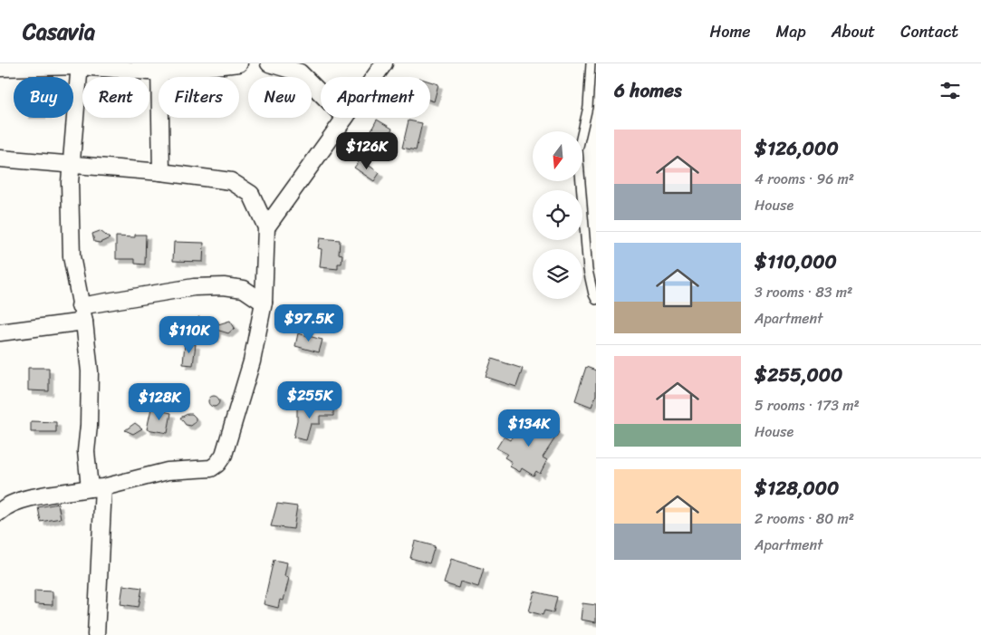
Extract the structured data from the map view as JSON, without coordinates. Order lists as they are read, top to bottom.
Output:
{
  "north": "bottom",
  "page": {
    "header": "Casavia",
    "nav": [
      "Home",
      "Map",
      "About",
      "Contact"
    ],
    "heading": "6 homes",
    "chip": [
      "Buy",
      "Rent",
      "Filters",
      "New",
      "Apartment"
    ],
    "list": [
      {
        "name": "$126,000",
        "note": "4 rooms · 96 m² · House"
      },
      {
        "name": "$110,000",
        "note": "3 rooms · 83 m² · Apartment"
      },
      {
        "name": "$255,000",
        "note": "5 rooms · 173 m² · House"
      },
      {
        "name": "$128,000",
        "note": "2 rooms · 80 m² · Apartment"
      }
    ],
    "price": [
      "$126K",
      "$97.5K",
      "$110K",
      "$255K",
      "$128K",
      "$134K"
    ]
  }
}
